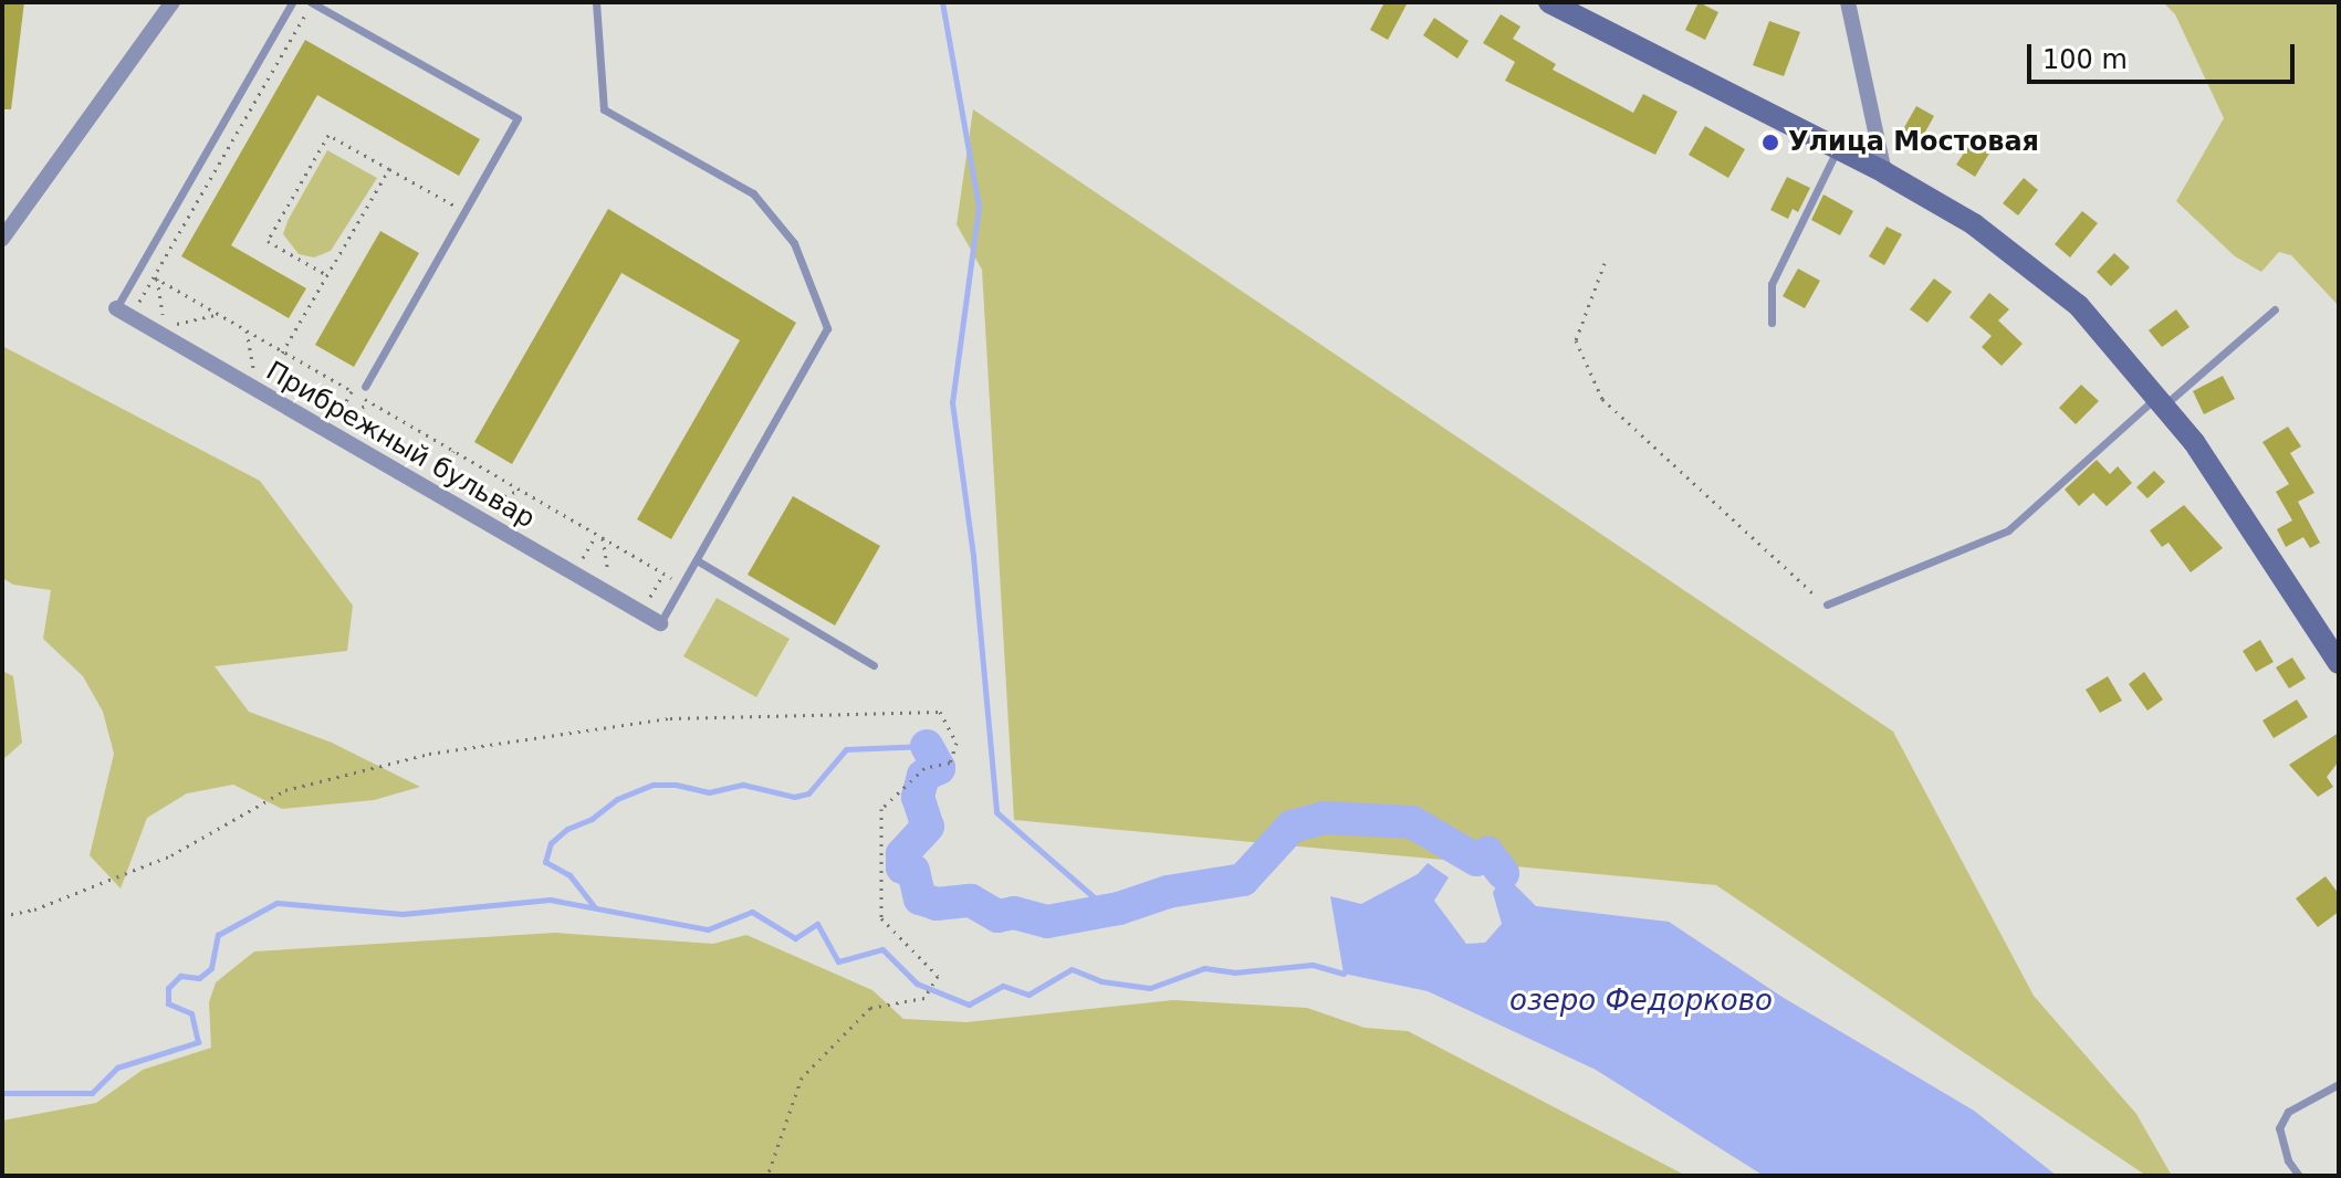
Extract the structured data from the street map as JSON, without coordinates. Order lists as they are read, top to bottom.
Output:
{
  "streets": {
    "street": ["Прибрежный бульвар"]
  },
  "water": ["озеро Федорково"],
  "places": ["Улица Мостовая"],
  "scale_bar": "100 m"
}
